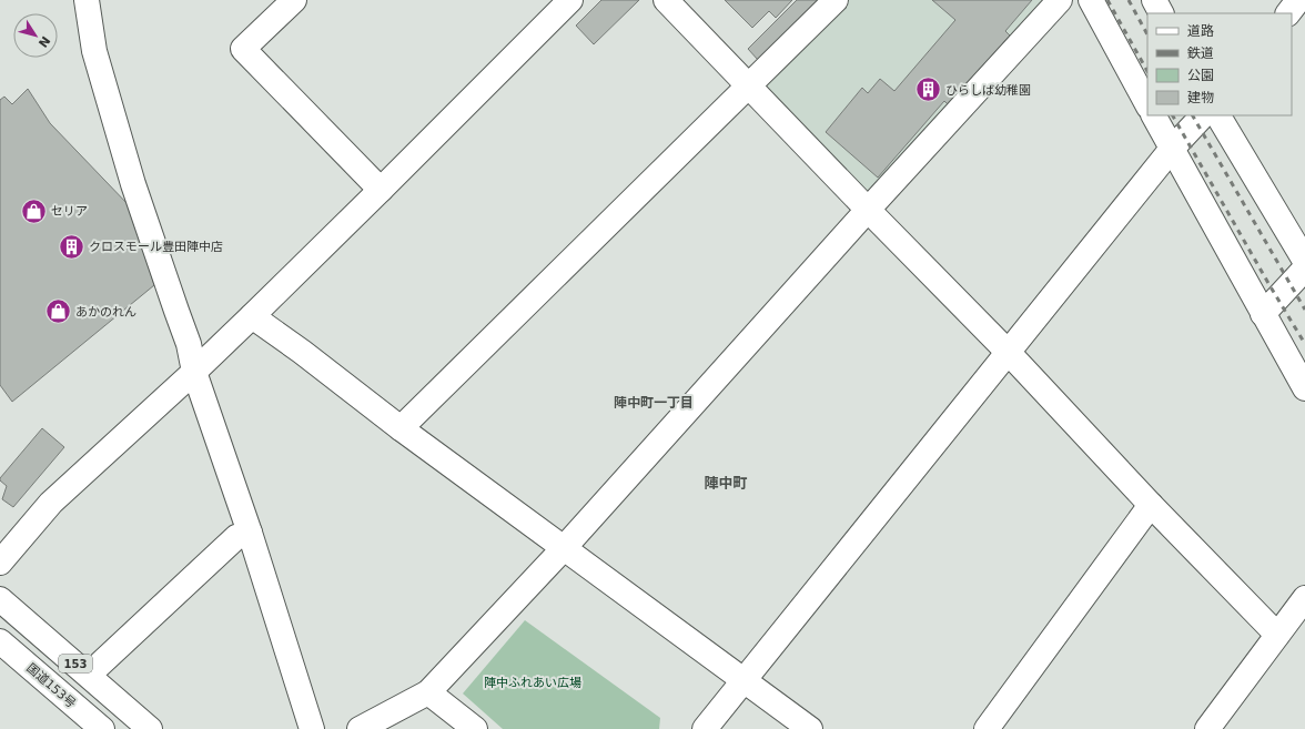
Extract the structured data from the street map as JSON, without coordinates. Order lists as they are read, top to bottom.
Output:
{
  "streets": {
    "main road": ["153", "国道153号"]
  },
  "districts": ["陣中町一丁目", "陣中町"],
  "parks": ["陣中ふれあい広場"],
  "places": {
    "building": ["ひらしば幼稚園", "クロスモール豊田陣中店"],
    "shop": ["セリア", "あかのれん"]
  },
  "legend": [
    "道路",
    "鉄道",
    "公園",
    "建物"
  ],
  "north": "bottom right"
}
